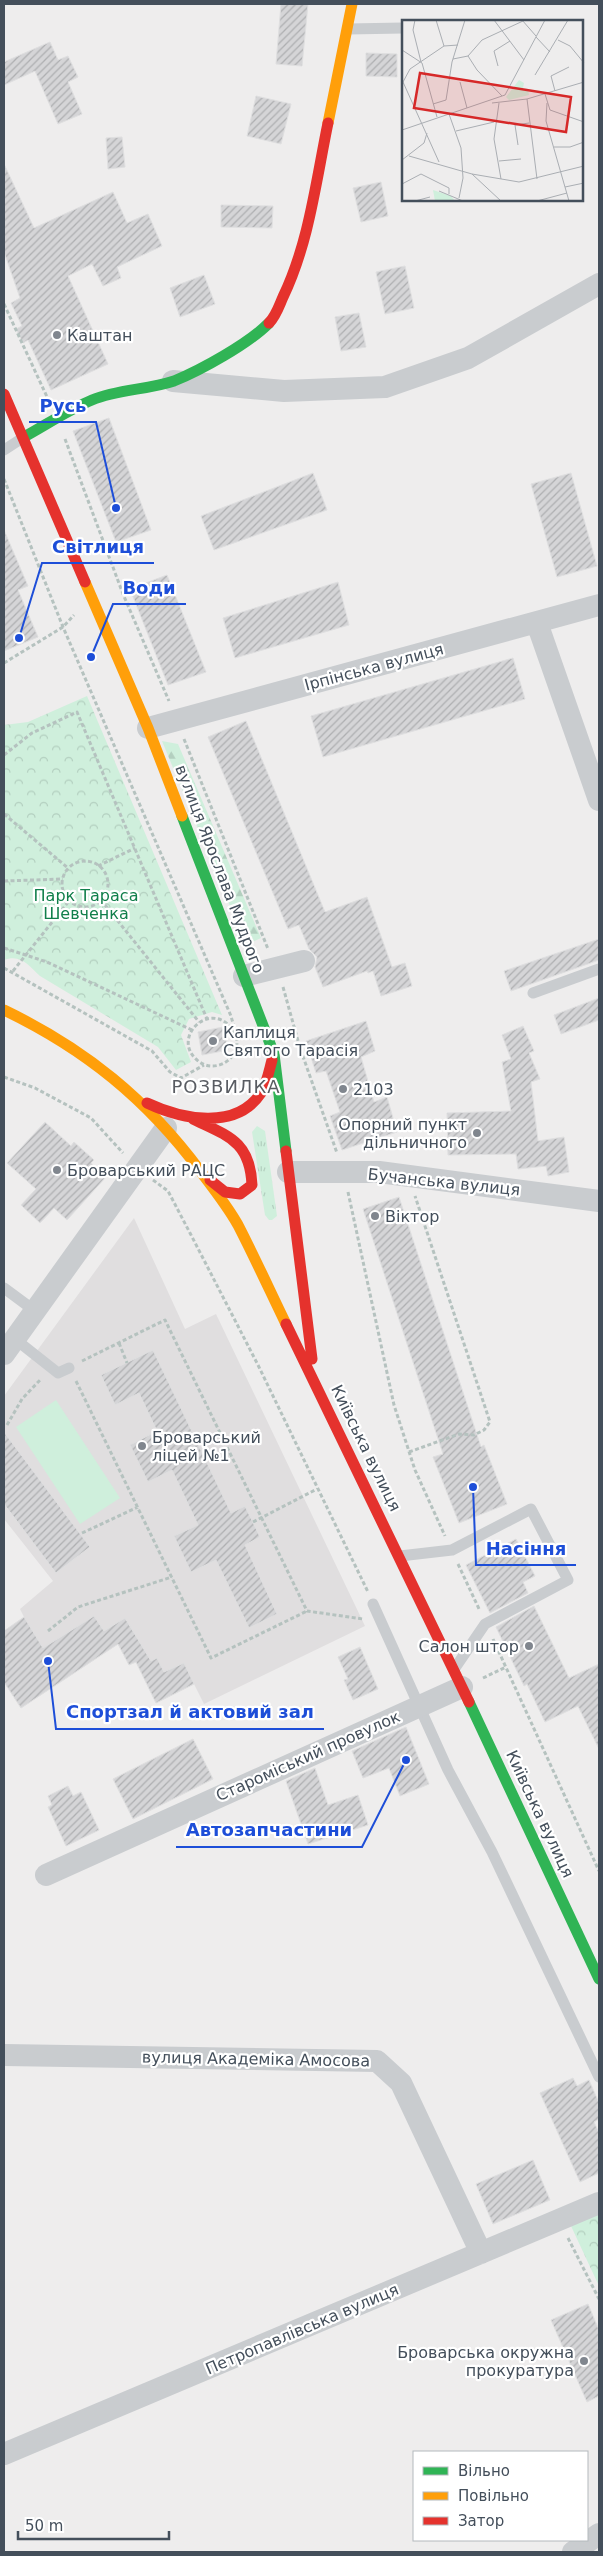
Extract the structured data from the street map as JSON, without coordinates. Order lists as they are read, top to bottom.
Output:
{
  "streets": {
    "main road": ["вулиця Ярослава Мудрого", "Київська вулиця"],
    "street": [
      "Ірпінська вулиця",
      "Бучанська вулиця",
      "Староміський провулок",
      "вулиця Академіка Амосова",
      "Петропавлівська вулиця"
    ]
  },
  "crossings": [
    ["Ірпінська вулиця", "вулиця Ярослава Мудрого"],
    ["вулиця Ярослава Мудрого", "Бучанська вулиця"],
    ["вулиця Ярослава Мудрого", "Київська вулиця"],
    ["Київська вулиця", "Староміський провулок"],
    ["вулиця Академіка Амосова", "Петропавлівська вулиця"]
  ],
  "districts": ["РОЗВИЛКА"],
  "parks": ["Парк Тараса Шевченка"],
  "places": [
    "Каштан",
    "Русь",
    "Світлиця",
    "Води",
    "Каплиця Святого Тарасія",
    "2103",
    "Опорний пункт дільничного",
    "Броварський РАЦС",
    "Віктор",
    "Броварський ліцей №1",
    "Насіння",
    "Салон штор",
    "Спортзал й актовий зал",
    "Автозапчастини",
    "Броварська окружна прокуратура"
  ],
  "legend": ["Вільно", "Повільно", "Затор"],
  "scale_bar": "50 m"
}
